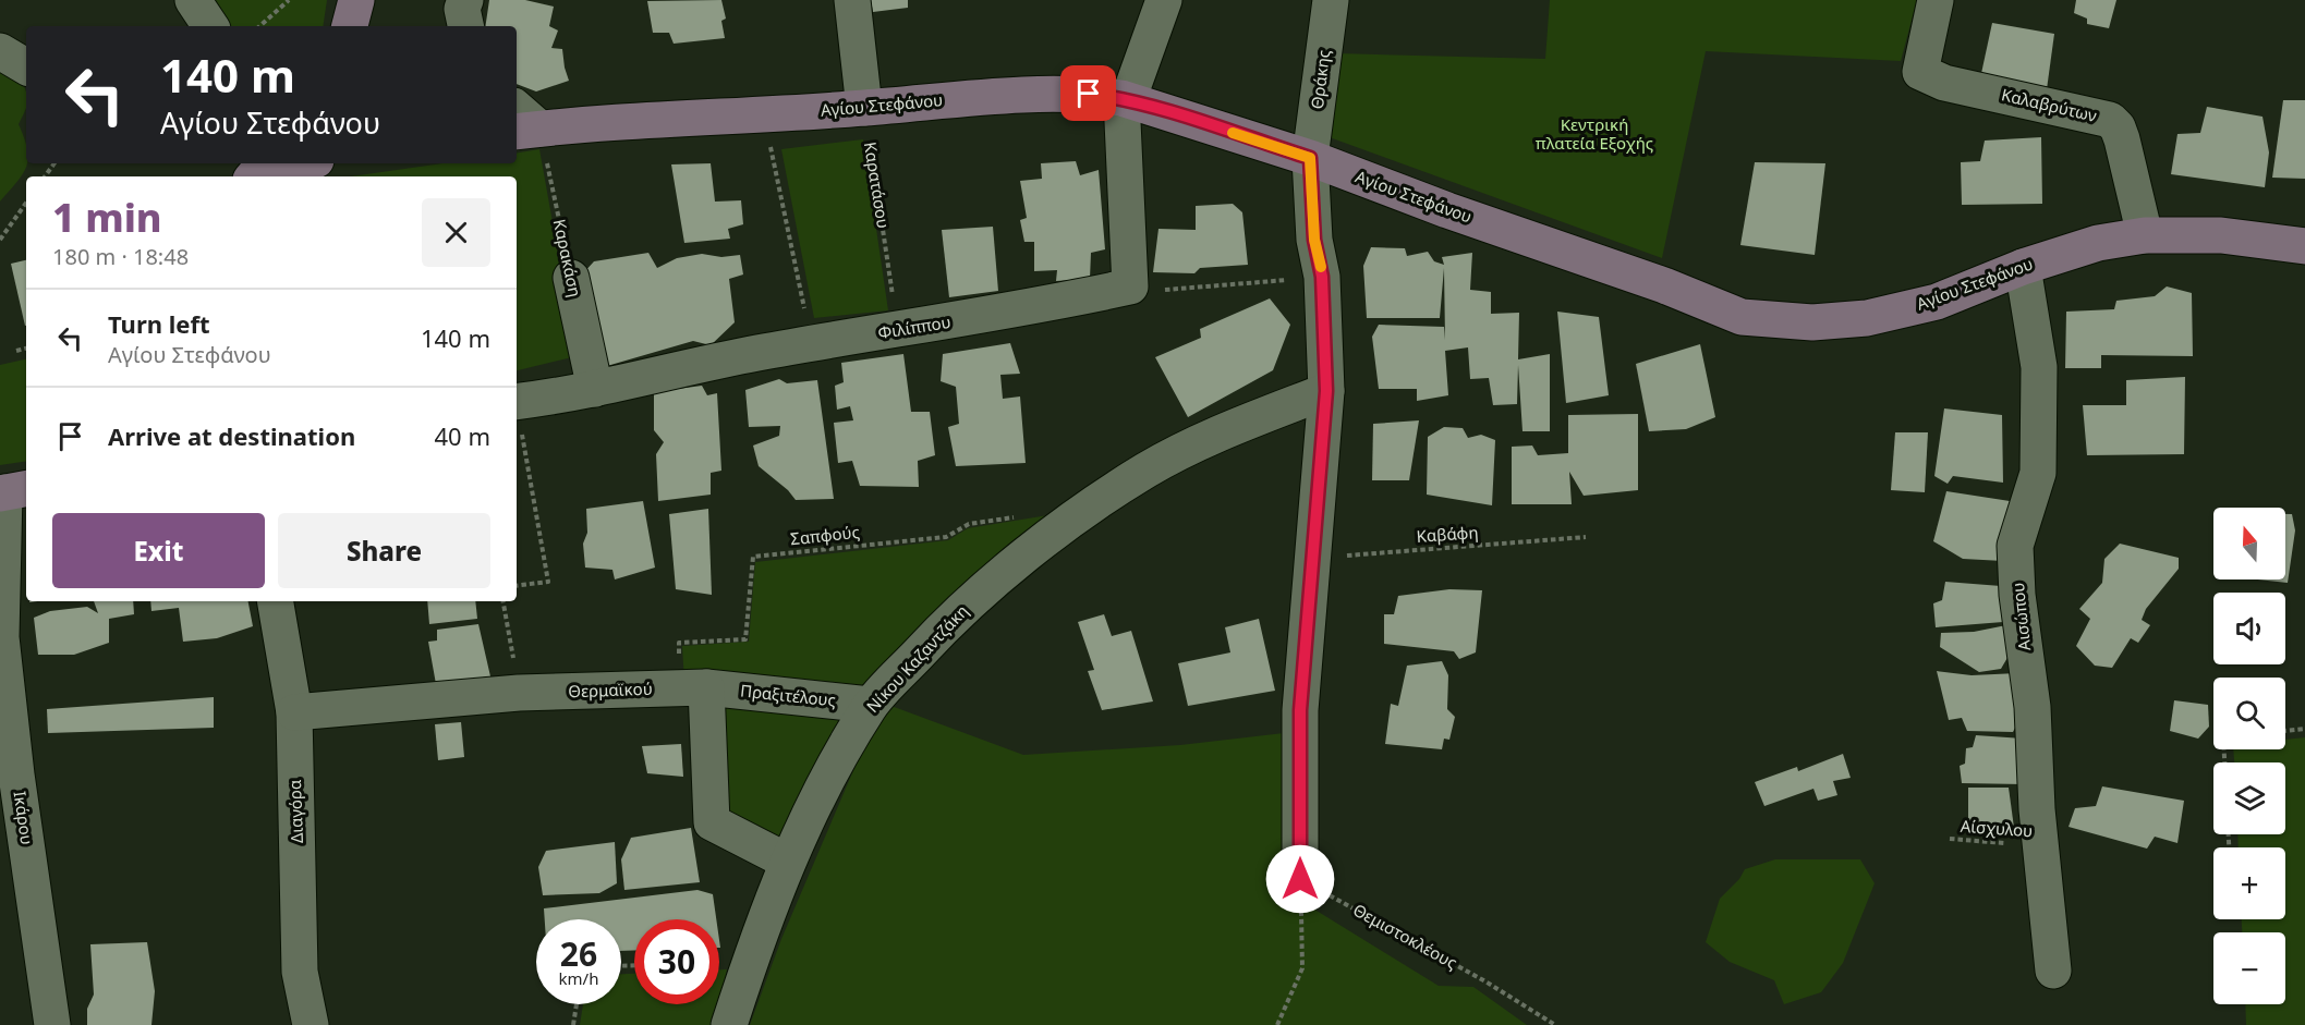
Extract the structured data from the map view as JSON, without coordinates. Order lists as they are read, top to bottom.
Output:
{
  "streets": {
    "street": [
      "Θράκης",
      "Αγίου Στεφάνου",
      "Καλαβρύτων",
      "Καρακάση",
      "Φιλίππου",
      "Αισώπου",
      "Νίκου Καζαντζάκη",
      "Θερμαϊκού",
      "Πραξιτέλους",
      "Διαγόρα",
      "Ικάρου"
    ],
    "path": [
      "Καρατάσου",
      "Καβάφη",
      "Σαπφούς",
      "Αίσχυλου",
      "Θεμιστοκλέους"
    ]
  },
  "crossings": [
    ["Θράκης", "Αγίου Στεφάνου"],
    ["Αγίου Στεφάνου", "Καλαβρύτων"],
    ["Αγίου Στεφάνου", "Καρατάσου"],
    ["Αγίου Στεφάνου", "Καρακάση"],
    ["Αγίου Στεφάνου", "Φιλίππου"],
    ["Αγίου Στεφάνου", "Αισώπου"],
    ["Καρατάσου", "Φιλίππου"],
    ["Καρακάση", "Φιλίππου"],
    ["Σαπφούς", "Θερμαϊκού"],
    ["Σαπφούς", "Πραξιτέλους"],
    ["Αισώπου", "Αίσχυλου"],
    ["Νίκου Καζαντζάκη", "Πραξιτέλους"],
    ["Θερμαϊκού", "Πραξιτέλους"],
    ["Θερμαϊκού", "Διαγόρα"]
  ],
  "parks": ["Κεντρική πλατεία Εξοχής"],
  "north": "top",
  "page": {
    "turn": ["140 m", "Αγίου Στεφάνου"],
    "heading": ["1 min", "180 m · 18:48"],
    "list": [
      {
        "name": "Turn left",
        "note": "Αγίου Στεφάνου",
        "value": "140 m"
      },
      {
        "name": "Arrive at destination",
        "value": "40 m"
      }
    ],
    "buttons": ["Exit", "Share"],
    "map_buttons": ["+", "−"],
    "speed": "26 km/h",
    "limit": "30"
  }
}
